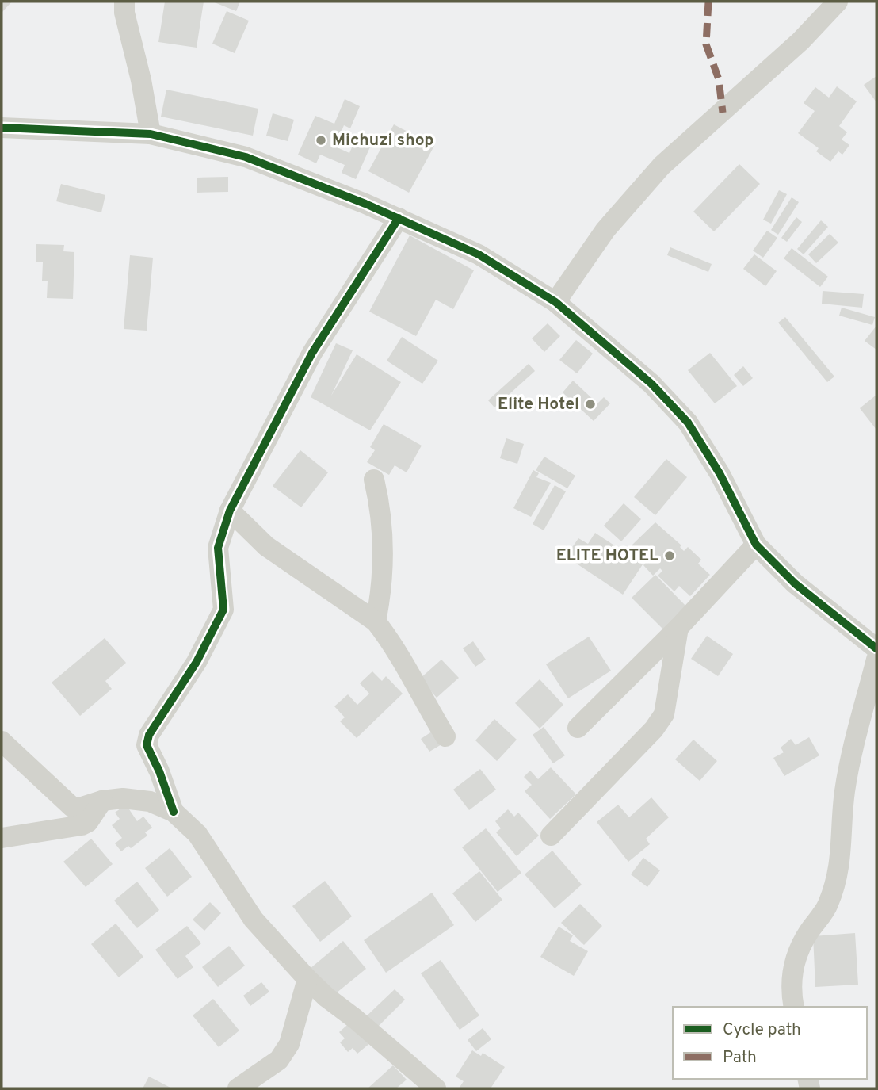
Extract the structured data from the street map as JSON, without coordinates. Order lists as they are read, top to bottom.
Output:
{
  "places": ["Michuzi shop", "Elite Hotel", "ELITE HOTEL"],
  "legend": ["Cycle path", "Path"]
}
